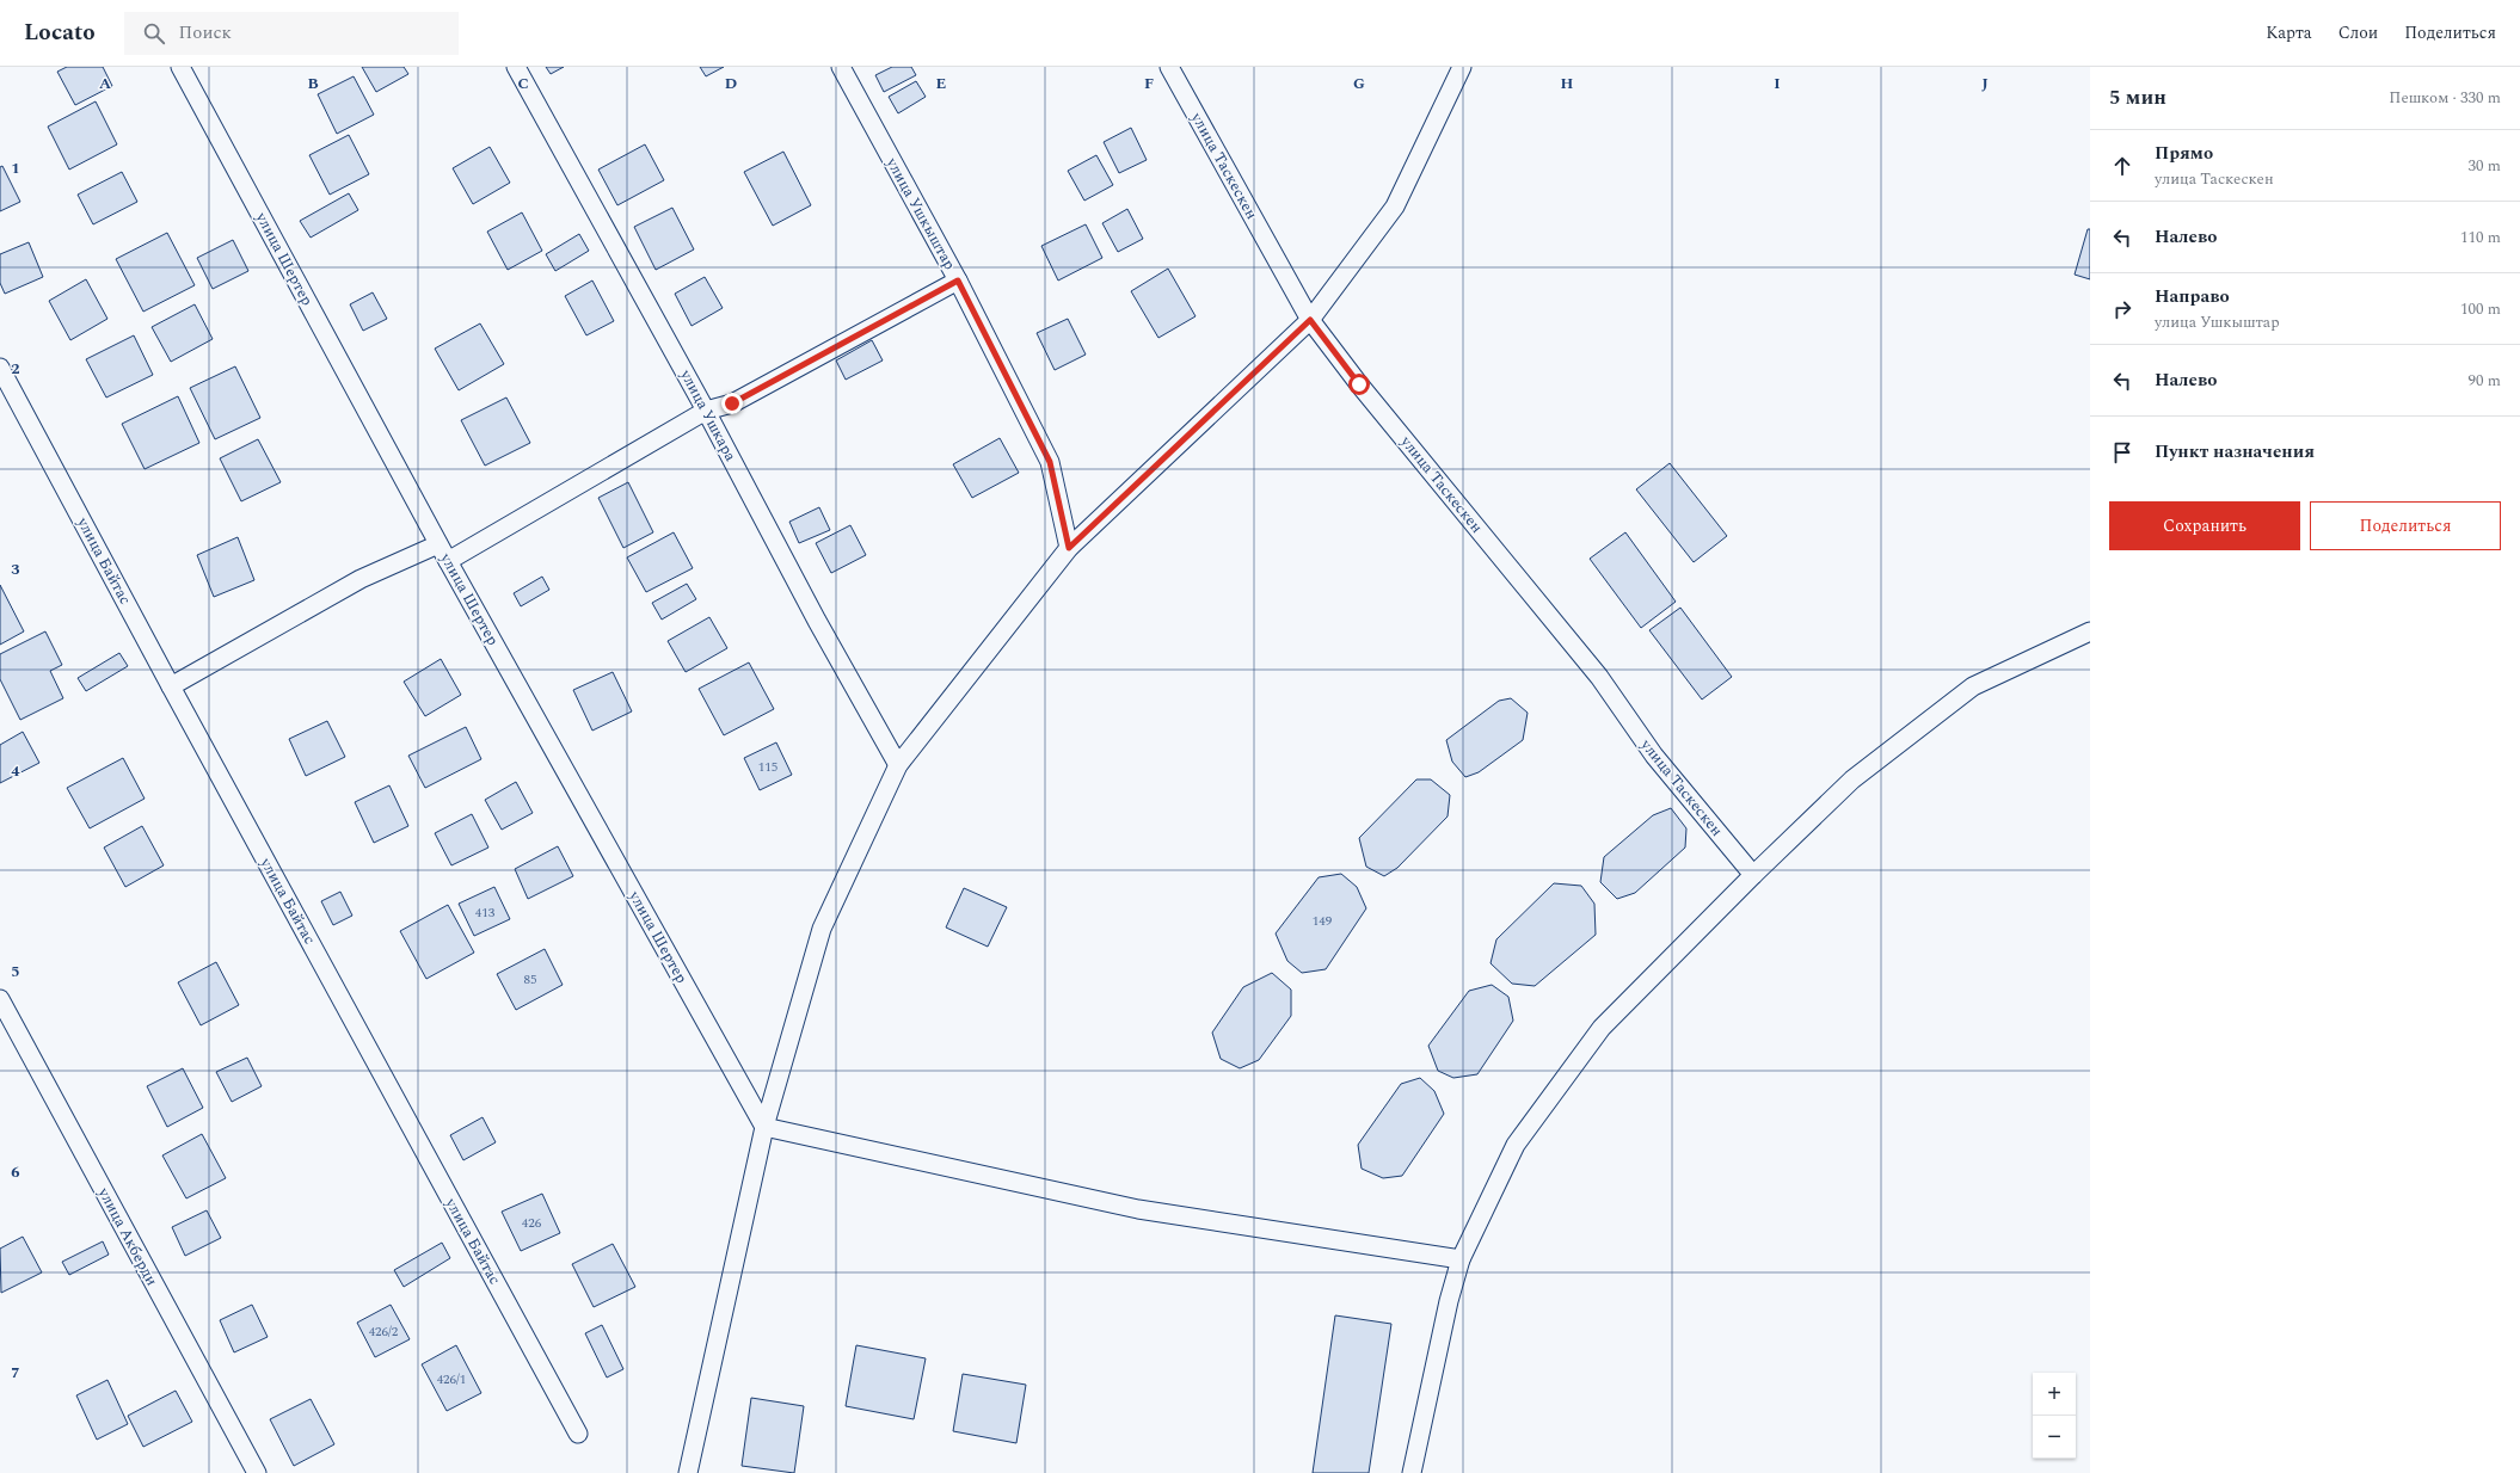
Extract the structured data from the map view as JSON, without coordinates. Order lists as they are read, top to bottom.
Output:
{
  "streets": {
    "street": [
      "улица Таскескен",
      "улица Ушкыштар",
      "улица Шертер",
      "улица Ушкара",
      "улица Байтас",
      "улица Акберди"
    ]
  },
  "house_numbers": [
    "115",
    "413",
    "149",
    "85",
    "426",
    "426/2",
    "426/1"
  ],
  "page": {
    "header": "Locato",
    "search": "Поиск",
    "nav": ["Карта", "Слои", "Поделиться"],
    "heading": ["5 мин", "Пешком · 330 m"],
    "list": [
      ["Прямо", "улица Таскескен", "30 m"],
      ["Налево", "110 m"],
      ["Направо", "улица Ушкыштар", "100 m"],
      ["Налево", "90 m"],
      "Пункт назначения"
    ],
    "buttons": ["Сохранить", "Поделиться"],
    "map_buttons": ["+", "−"]
  },
  "grid": {
    "columns": [
      "A",
      "B",
      "C",
      "D",
      "E",
      "F",
      "G",
      "H",
      "I",
      "J"
    ],
    "rows": [
      "1",
      "2",
      "3",
      "4",
      "5",
      "6",
      "7"
    ]
  }
}
